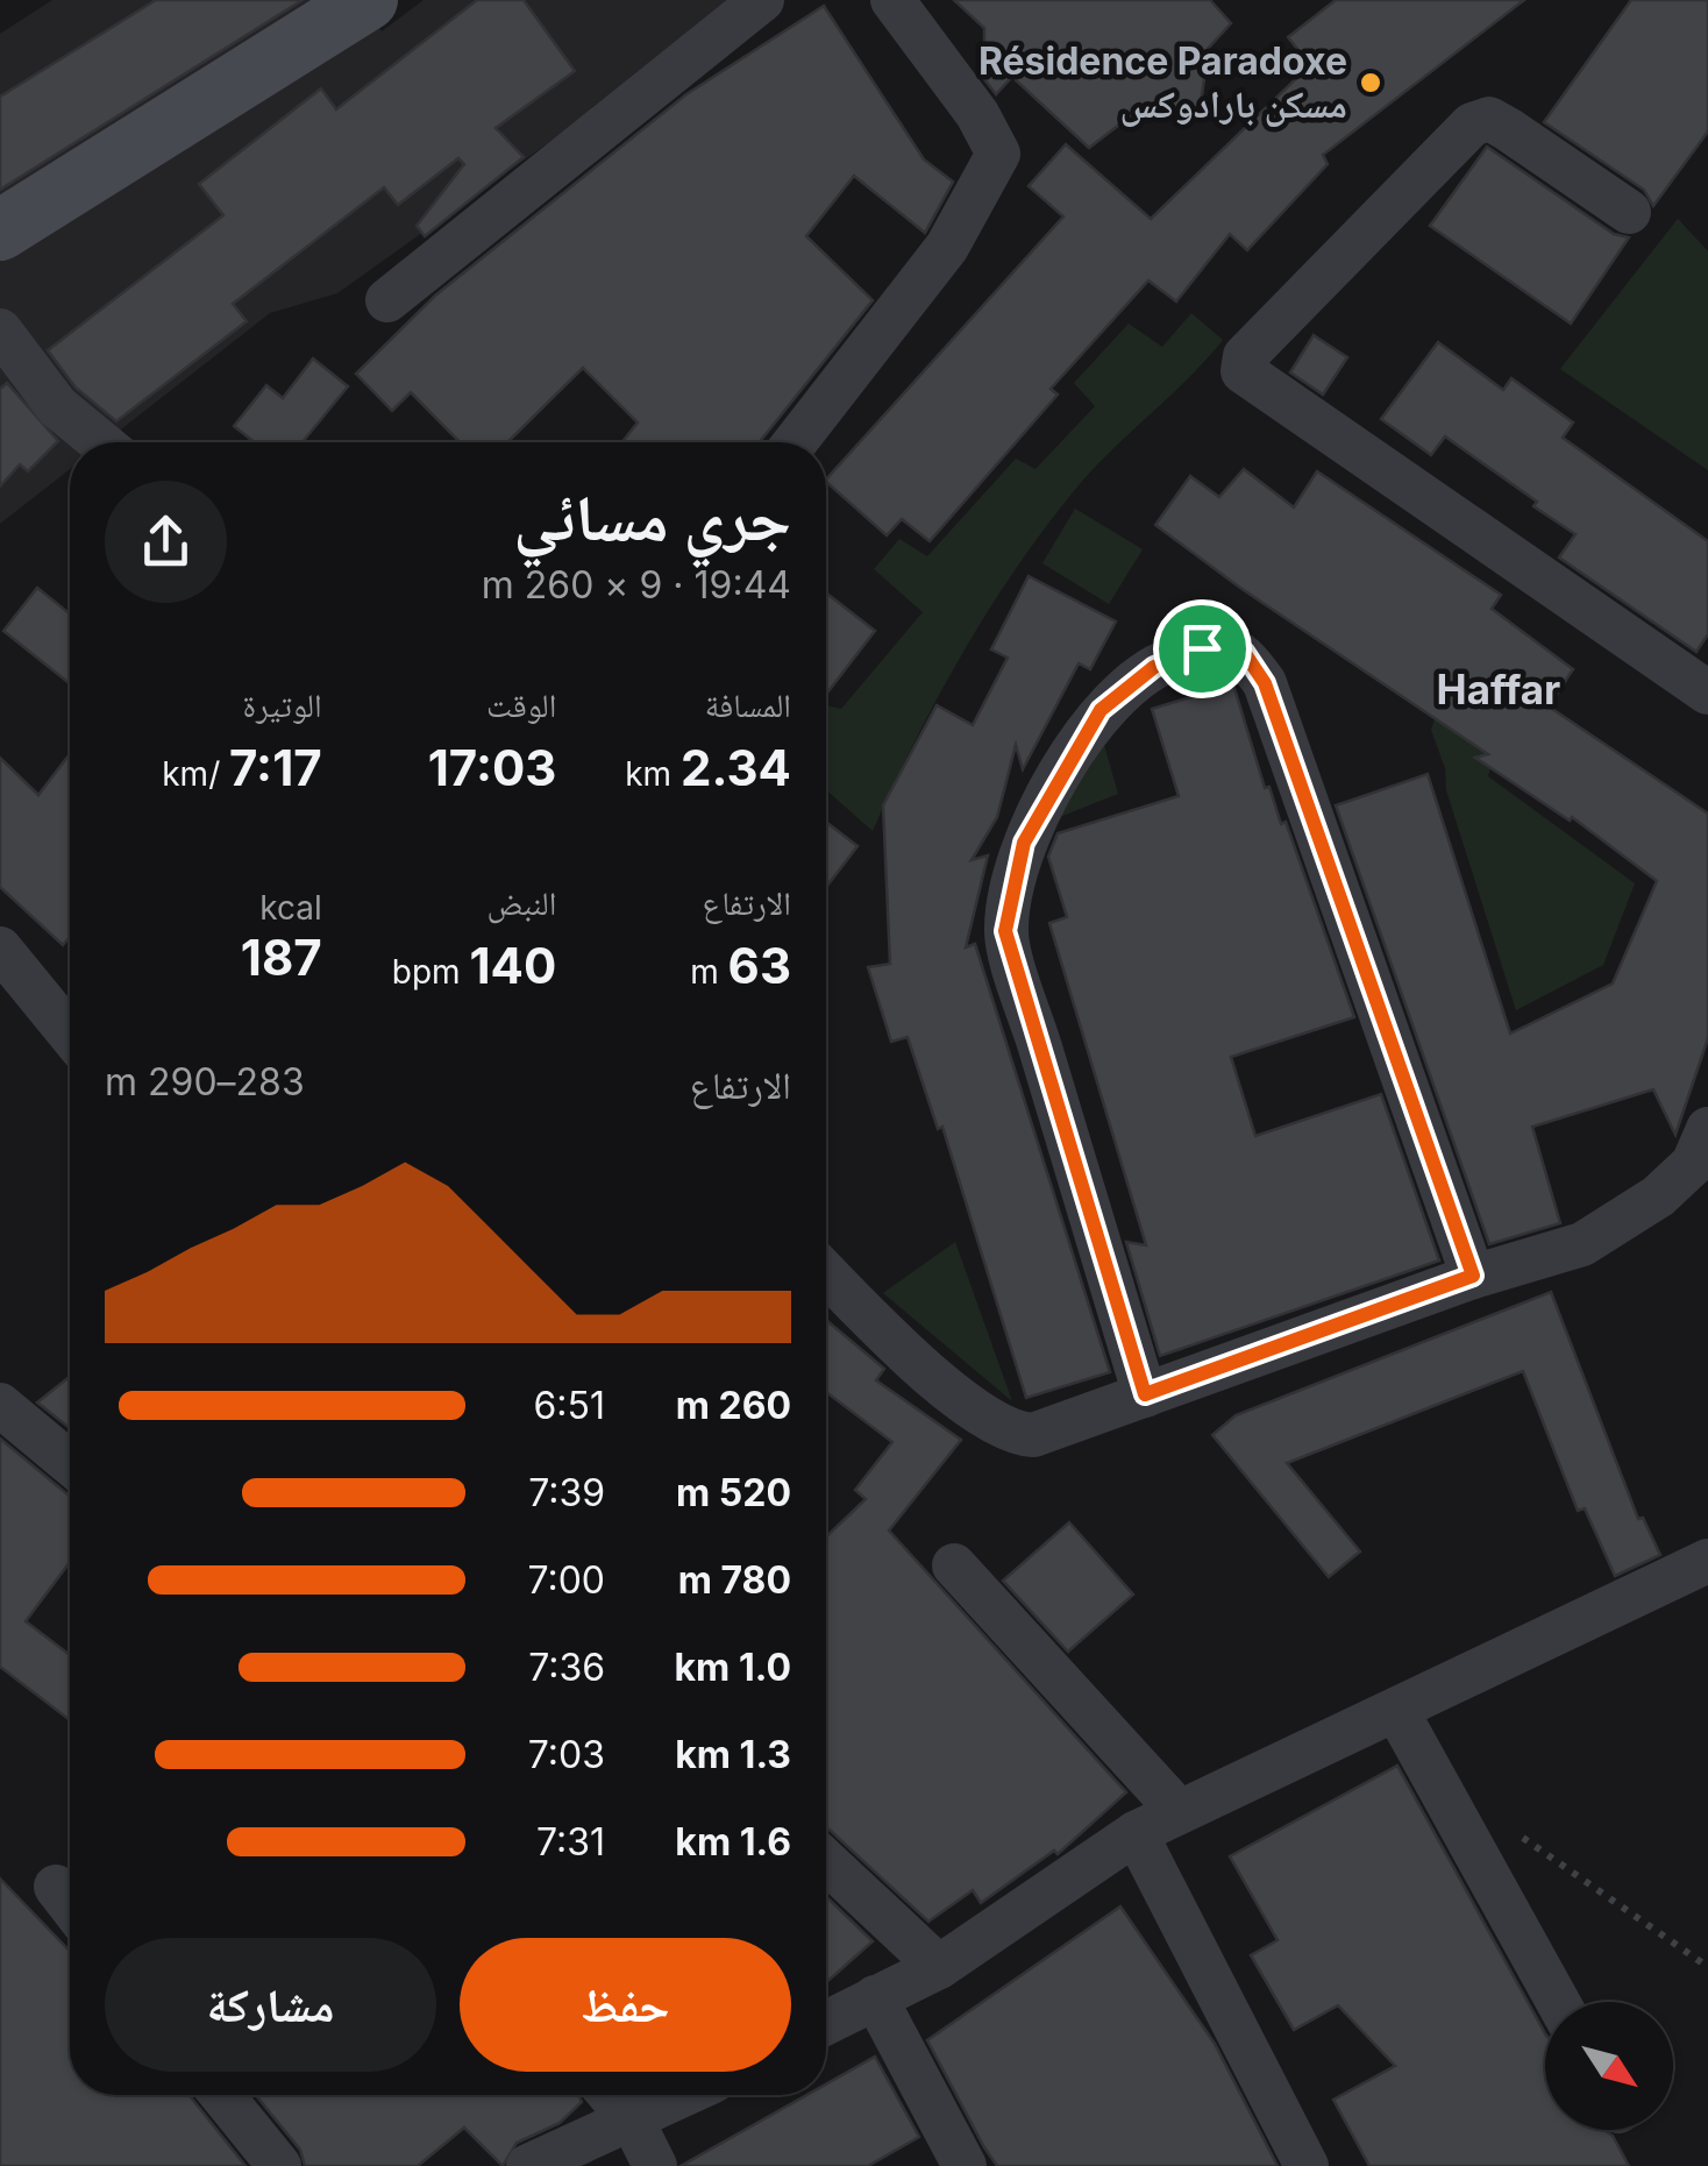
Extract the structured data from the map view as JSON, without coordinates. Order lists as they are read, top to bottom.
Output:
{
  "districts": ["Haffar"],
  "places": ["Résidence Paradoxe مسكن بارادوكس"],
  "north": "bottom right",
  "page": {
    "heading": ["جري مسائي", "19:44 · 9 × 260 m"],
    "stats": [
      ["المسافة", "2.34 km"],
      ["الوقت", "17:03"],
      ["الوتيرة", "7:17 /km"],
      ["الارتفاع", "63 m"],
      ["النبض", "140 bpm"],
      ["kcal", "187"]
    ],
    "chart": ["الارتفاع", "283–290 m"],
    "list": [
      {
        "name": "260 m",
        "note": "6:51"
      },
      {
        "name": "520 m",
        "note": "7:39"
      },
      {
        "name": "780 m",
        "note": "7:00"
      },
      {
        "name": "1.0 km",
        "note": "7:36"
      },
      {
        "name": "1.3 km",
        "note": "7:03"
      },
      {
        "name": "1.6 km",
        "note": "7:31"
      }
    ],
    "buttons": ["حفظ", "مشاركة"]
  }
}
